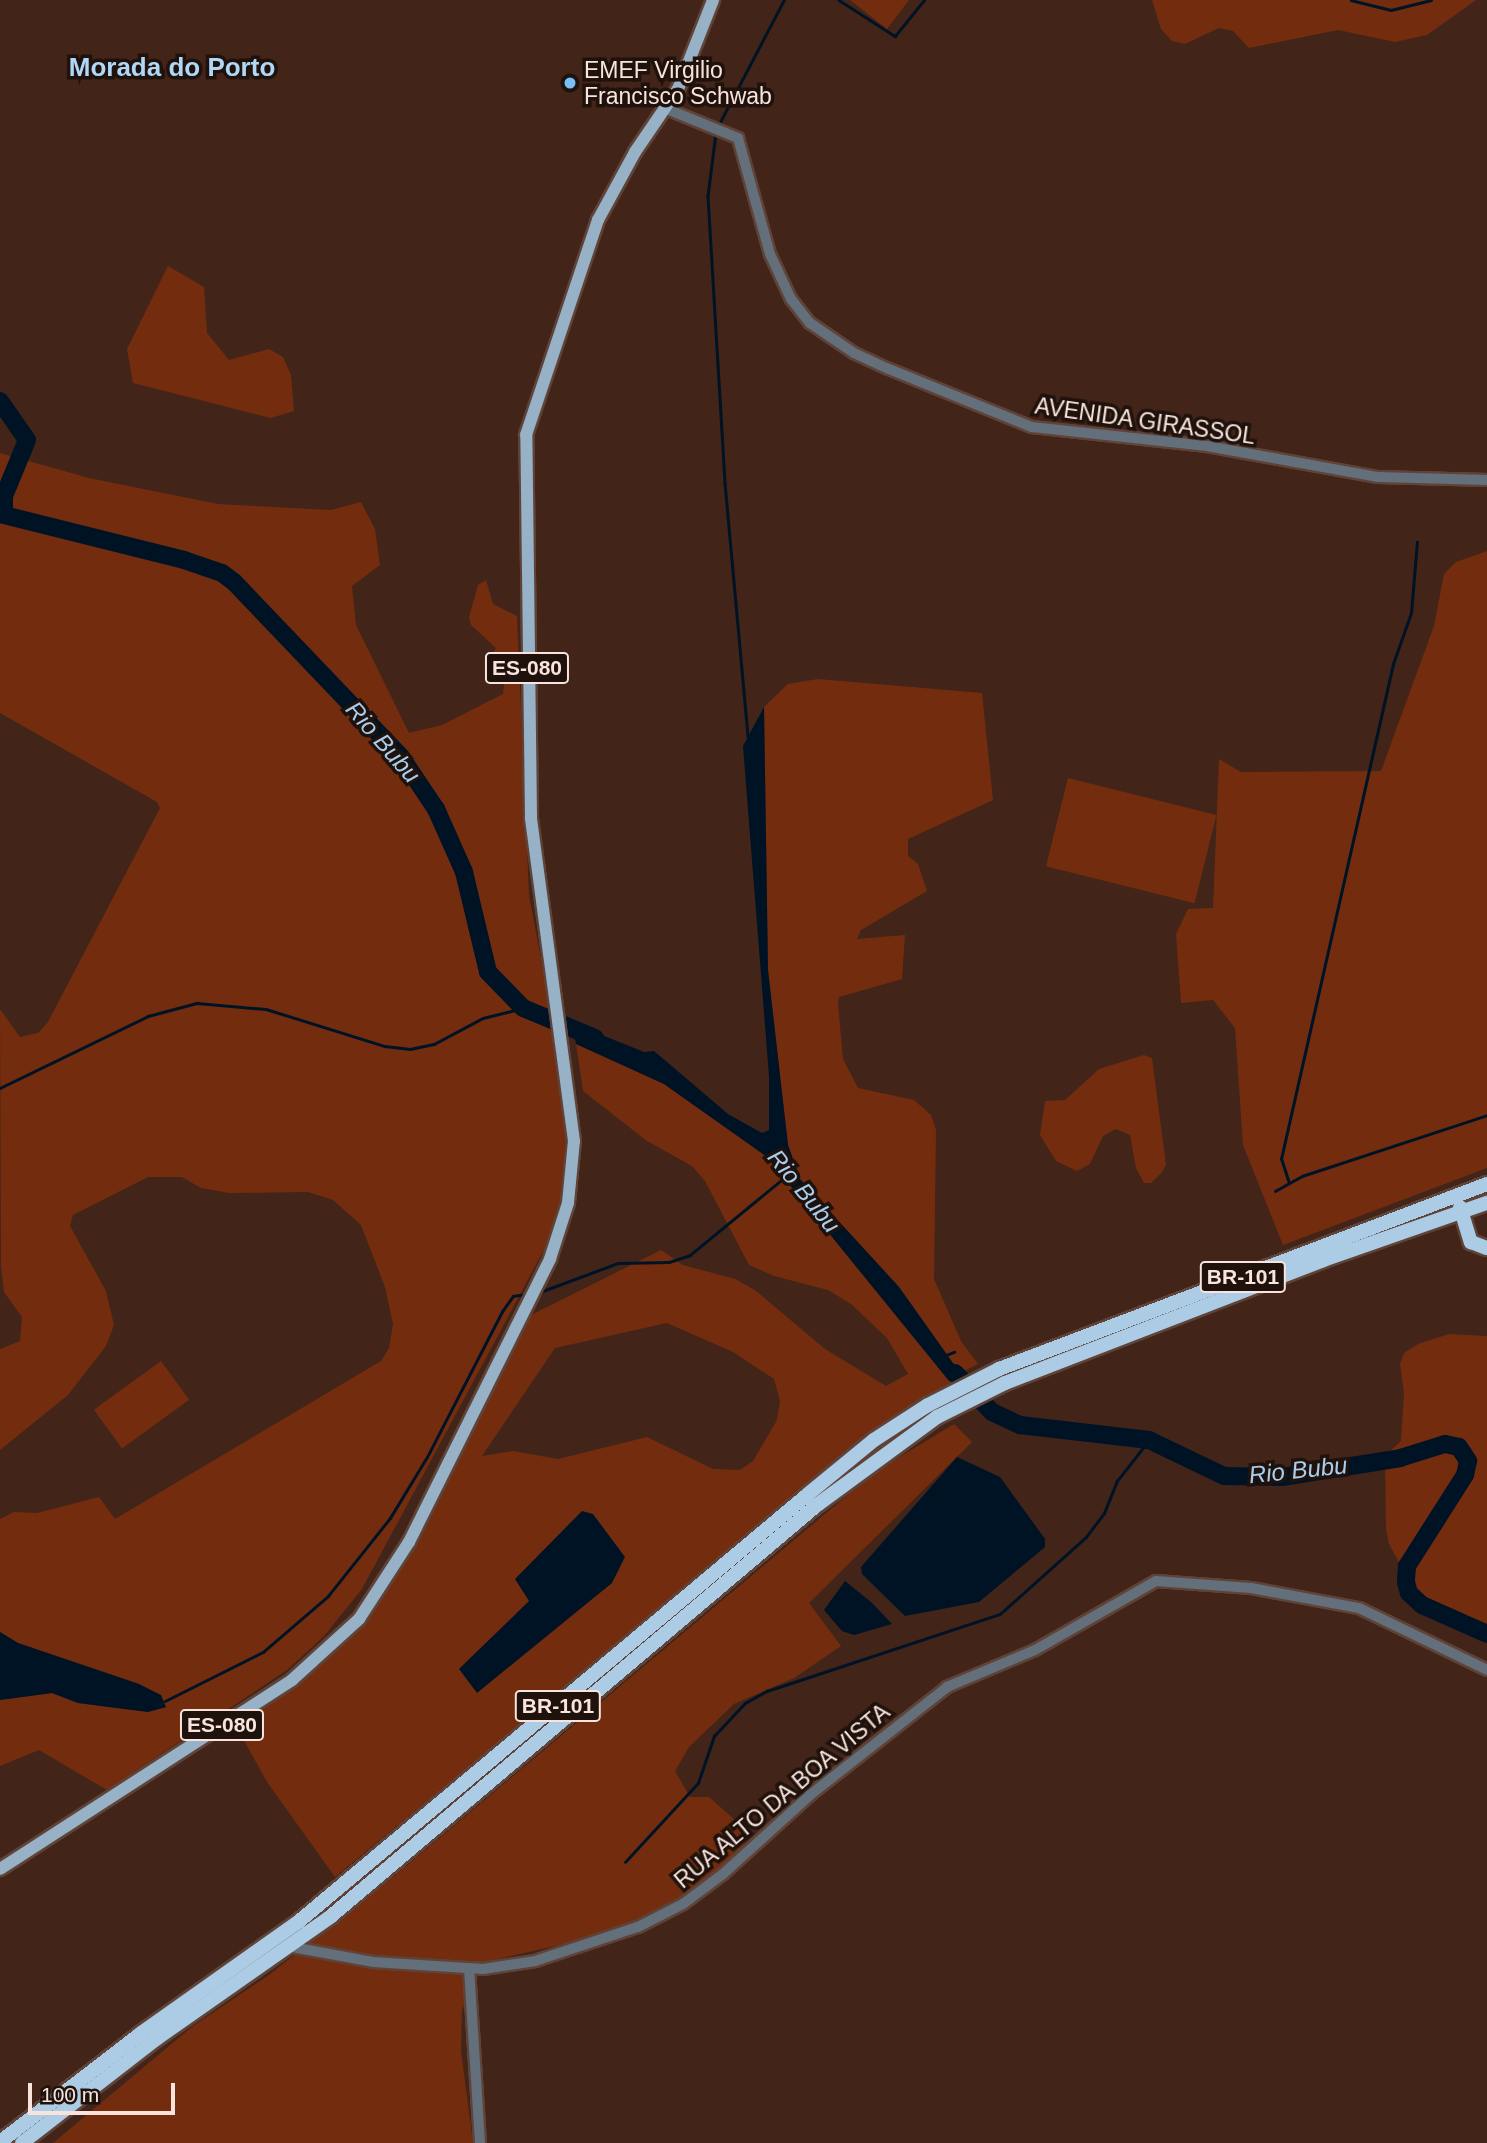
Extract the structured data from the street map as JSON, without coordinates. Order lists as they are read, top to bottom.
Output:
{
  "streets": {
    "highway": ["BR-101"],
    "main road": ["ES-080"],
    "street": ["AVENIDA GIRASSOL", "RUA ALTO DA BOA VISTA"]
  },
  "crossings": [
    ["AVENIDA GIRASSOL", "ES-080"],
    ["BR-101", "RUA ALTO DA BOA VISTA"]
  ],
  "districts": ["Morada do Porto"],
  "water": ["Rio Bubu"],
  "places": ["EMEF Virgilio Francisco Schwab"],
  "scale_bar": "100 m"
}
